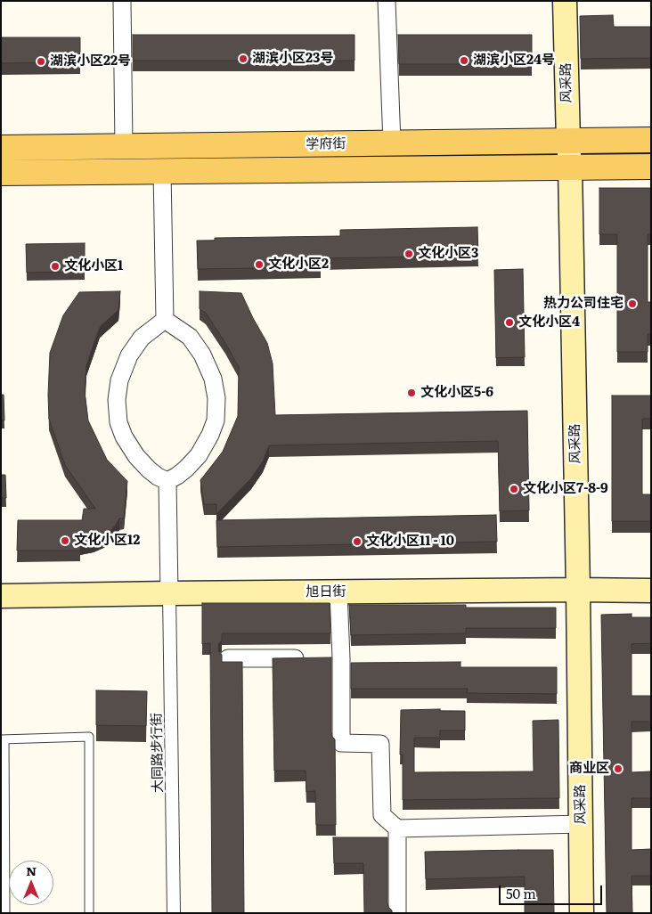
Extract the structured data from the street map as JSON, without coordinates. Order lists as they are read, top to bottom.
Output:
{
  "streets": {
    "main road": ["风采路", "学府街", "旭日街"],
    "street": ["大同路步行街"]
  },
  "crossings": [
    ["风采路", "学府街"],
    ["风采路", "旭日街"],
    ["旭日街", "大同路步行街"]
  ],
  "places": [
    "湖滨小区23号",
    "湖滨小区24号",
    "湖滨小区22号",
    "文化小区3",
    "文化小区2",
    "文化小区1",
    "热力公司住宅",
    "文化小区4",
    "文化小区5-6",
    "文化小区7-8-9",
    "文化小区12",
    "文化小区11 - 10",
    "商业区"
  ],
  "scale_bar": "50 m",
  "north": "top"
}
